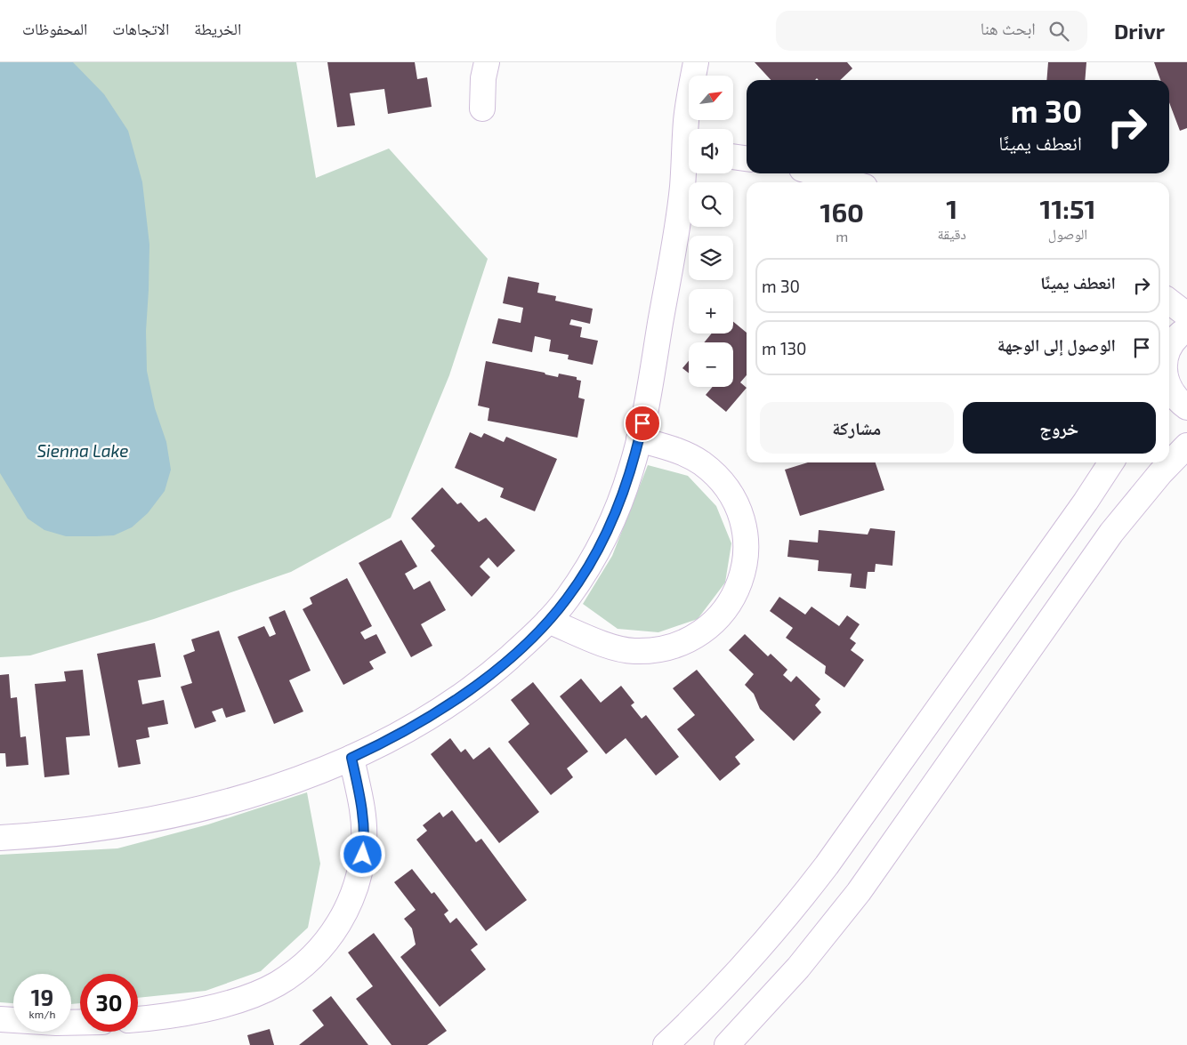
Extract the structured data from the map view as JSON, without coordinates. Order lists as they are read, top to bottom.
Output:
{
  "water": ["Sienna Lake"],
  "north": "top right",
  "page": {
    "header": "Drivr",
    "search": "ابحث هنا",
    "nav": ["الخريطة", "الاتجاهات", "المحفوظات"],
    "map_buttons": ["+", "−"],
    "turn": ["30 m", "انعطف يمينًا"],
    "eta": [
      "11:51",
      "الوصول",
      "1",
      "دقيقة",
      "160",
      "m"
    ],
    "list": [
      {
        "name": "انعطف يمينًا",
        "value": "30 m"
      },
      {
        "name": "الوصول إلى الوجهة",
        "value": "130 m"
      }
    ],
    "buttons": ["خروج", "مشاركة"],
    "speed": "19 km/h",
    "limit": "30"
  }
}
